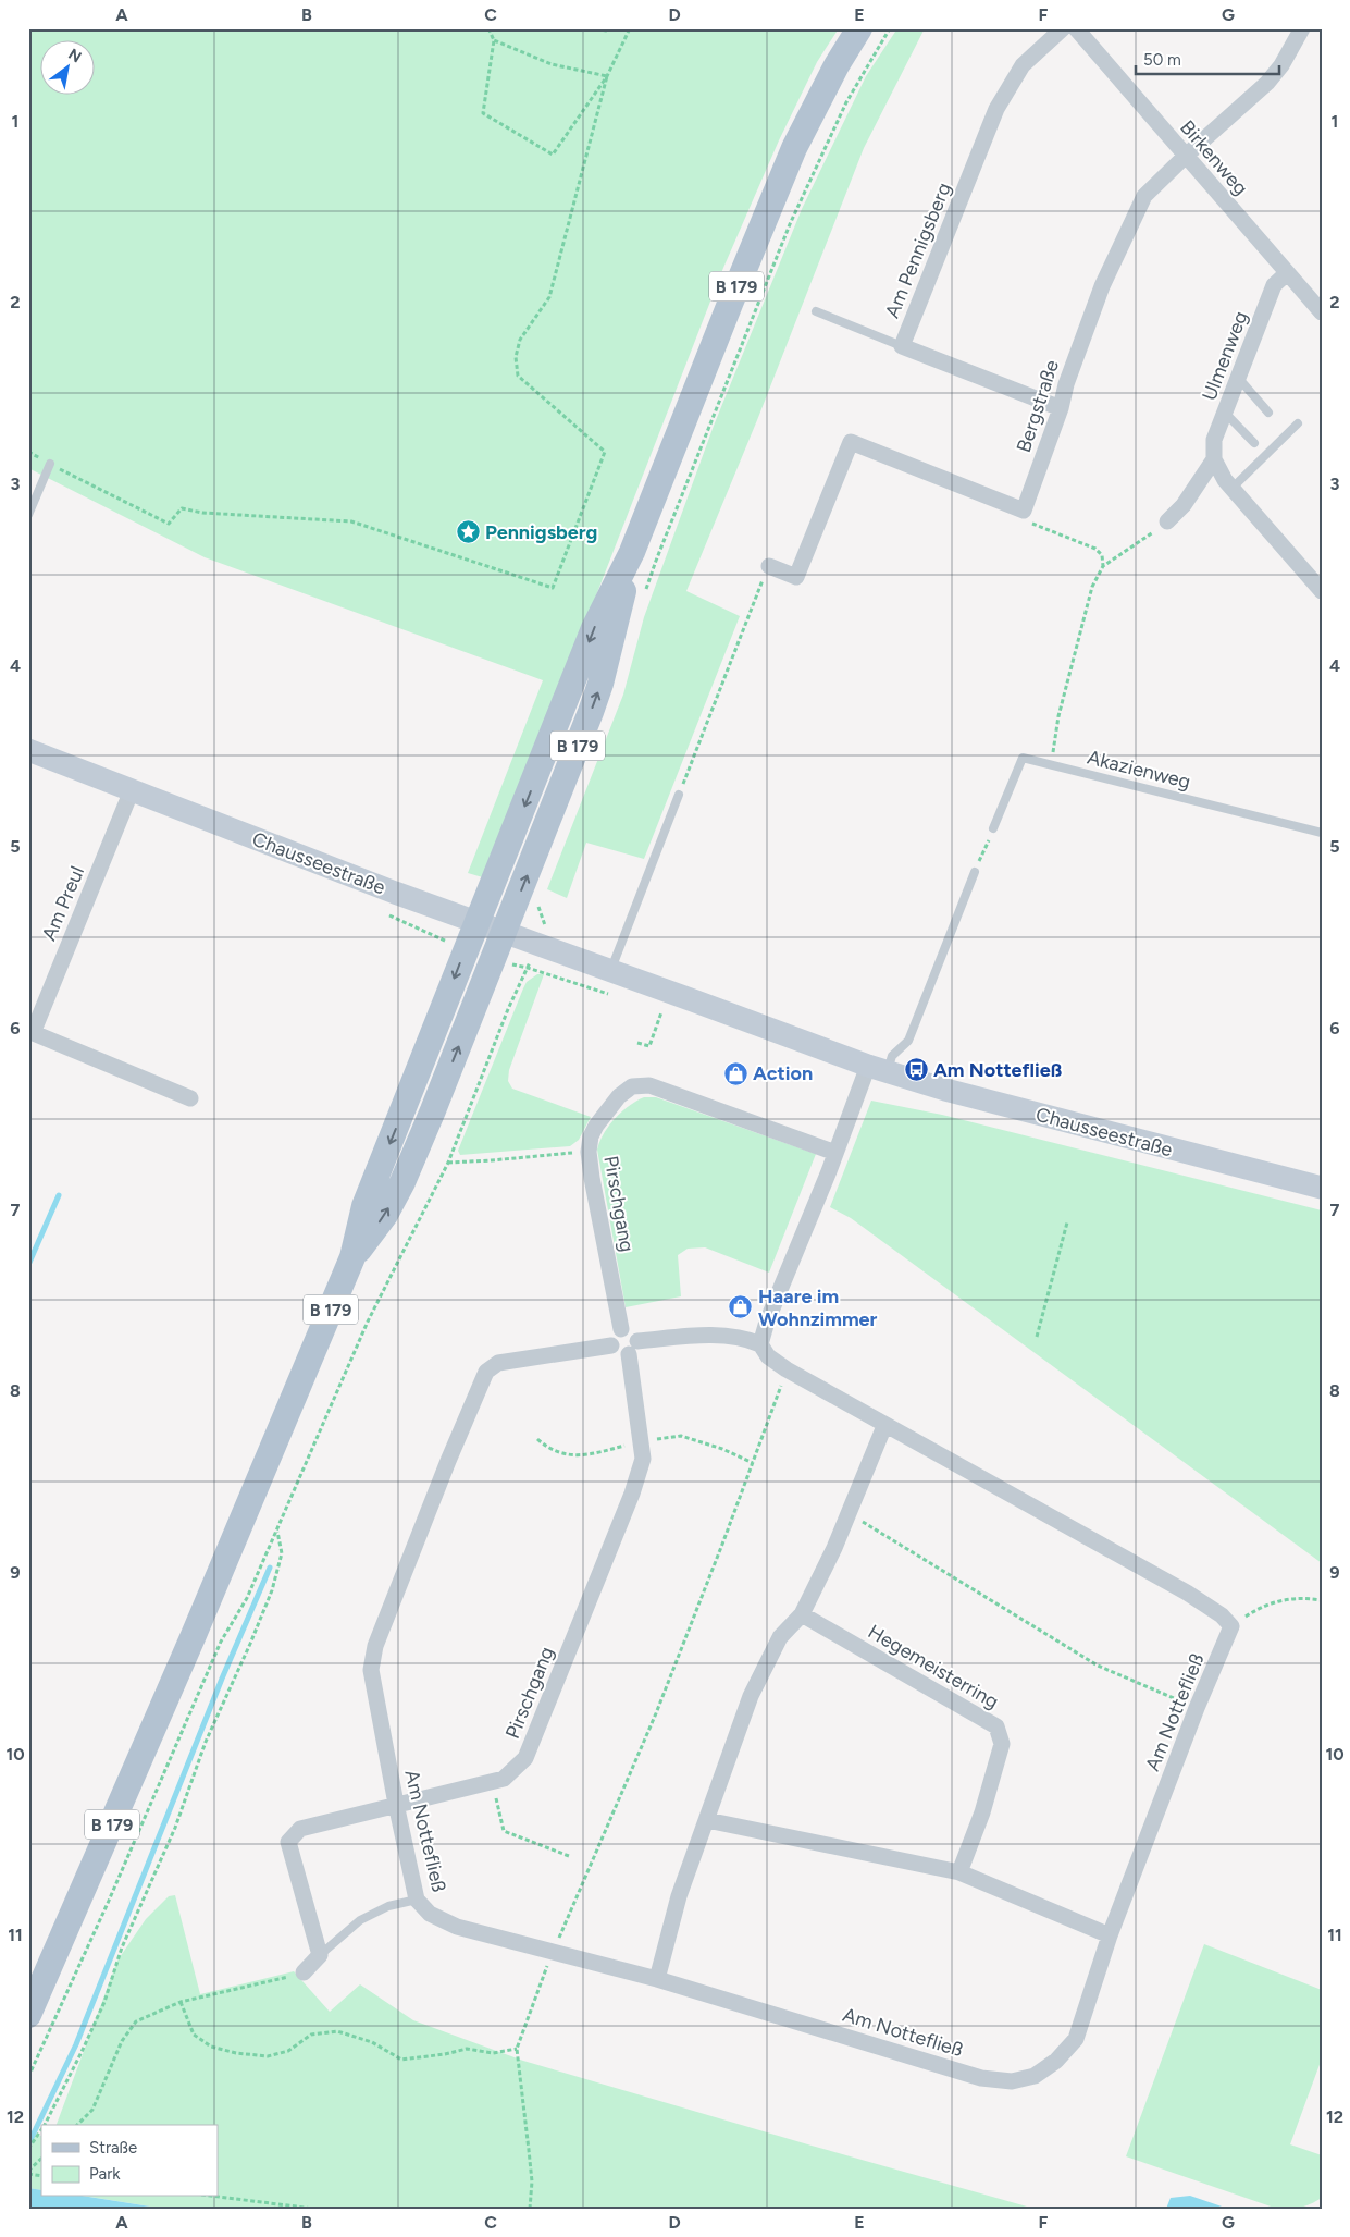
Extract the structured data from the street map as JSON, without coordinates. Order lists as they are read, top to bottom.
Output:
{
  "streets": {
    "main road": ["B 179", "Chausseestraße"],
    "street": [
      "Birkenweg",
      "Am Pennigsberg",
      "Ulmenweg",
      "Bergstraße",
      "Am Preul",
      "Pirschgang",
      "Hegemeisterring",
      "Am Nottefließ"
    ],
    "lane": ["Akazienweg"]
  },
  "crossings": [
    ["Birkenweg", "Ulmenweg"],
    ["Birkenweg", "Bergstraße"],
    ["Am Pennigsberg", "Bergstraße"],
    ["B 179", "Chausseestraße"],
    ["Chausseestraße", "Am Preul"],
    ["Pirschgang", "Am Nottefließ"]
  ],
  "places": {
    "place": ["Pennigsberg"],
    "bus stop": ["Am Nottefließ"],
    "shop": ["Action", "Haare im Wohnzimmer"]
  },
  "legend": ["Straße", "Park"],
  "scale_bar": "50 m",
  "north": "top right",
  "grid": {
    "columns": [
      "A",
      "B",
      "C",
      "D",
      "E",
      "F",
      "G"
    ],
    "rows": [
      "1",
      "2",
      "3",
      "4",
      "5",
      "6",
      "7",
      "8",
      "9",
      "10",
      "11",
      "12"
    ]
  }
}
